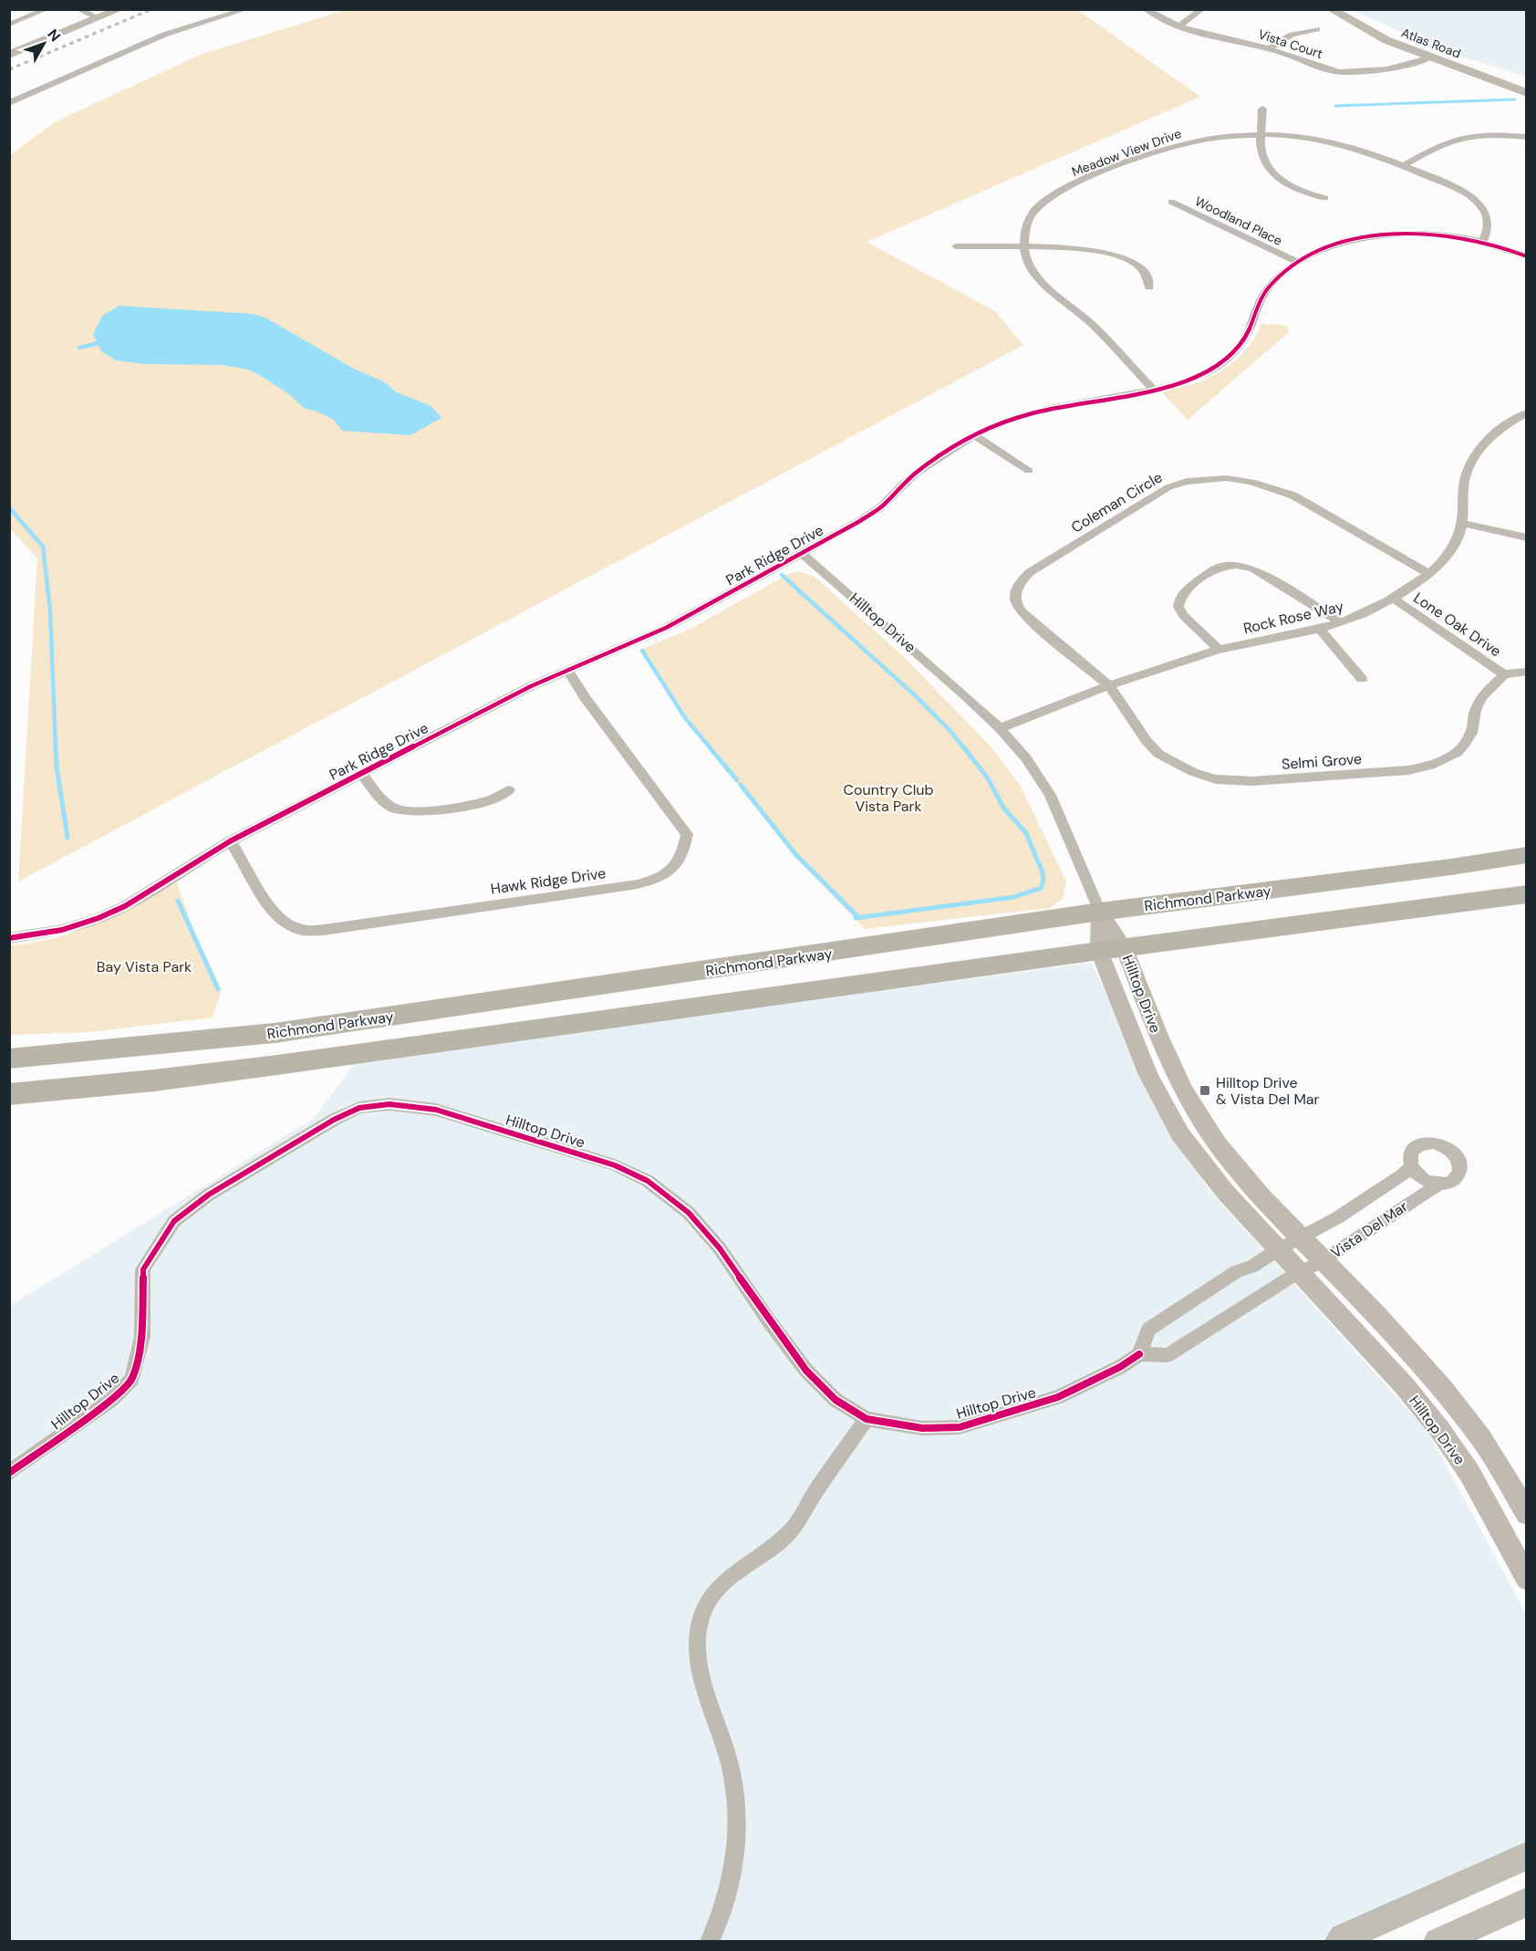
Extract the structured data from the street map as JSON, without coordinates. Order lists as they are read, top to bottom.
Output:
{
  "streets": {
    "highway": ["Richmond Parkway"],
    "main road": ["Atlas Road", "Hilltop Drive"],
    "street": [
      "Vista Court",
      "Meadow View Drive",
      "Woodland Place",
      "Coleman Circle",
      "Park Ridge Drive",
      "Rock Rose Way",
      "Lone Oak Drive",
      "Selmi Grove",
      "Hawk Ridge Drive",
      "Vista Del Mar"
    ]
  },
  "crossings": [
    ["Atlas Road", "Vista Court"],
    ["Meadow View Drive", "Park Ridge Drive"],
    ["Woodland Place", "Park Ridge Drive"],
    ["Coleman Circle", "Rock Rose Way"],
    ["Coleman Circle", "Selmi Grove"],
    ["Park Ridge Drive", "Hilltop Drive"],
    ["Park Ridge Drive", "Hawk Ridge Drive"],
    ["Rock Rose Way", "Hilltop Drive"],
    ["Rock Rose Way", "Lone Oak Drive"],
    ["Rock Rose Way", "Selmi Grove"],
    ["Hilltop Drive", "Richmond Parkway"],
    ["Hilltop Drive", "Vista Del Mar"],
    ["Lone Oak Drive", "Selmi Grove"]
  ],
  "parks": ["Country Club Vista Park", "Bay Vista Park"],
  "places": {
    "transit": ["Hilltop Drive & Vista Del Mar"]
  },
  "north": "top right"
}
